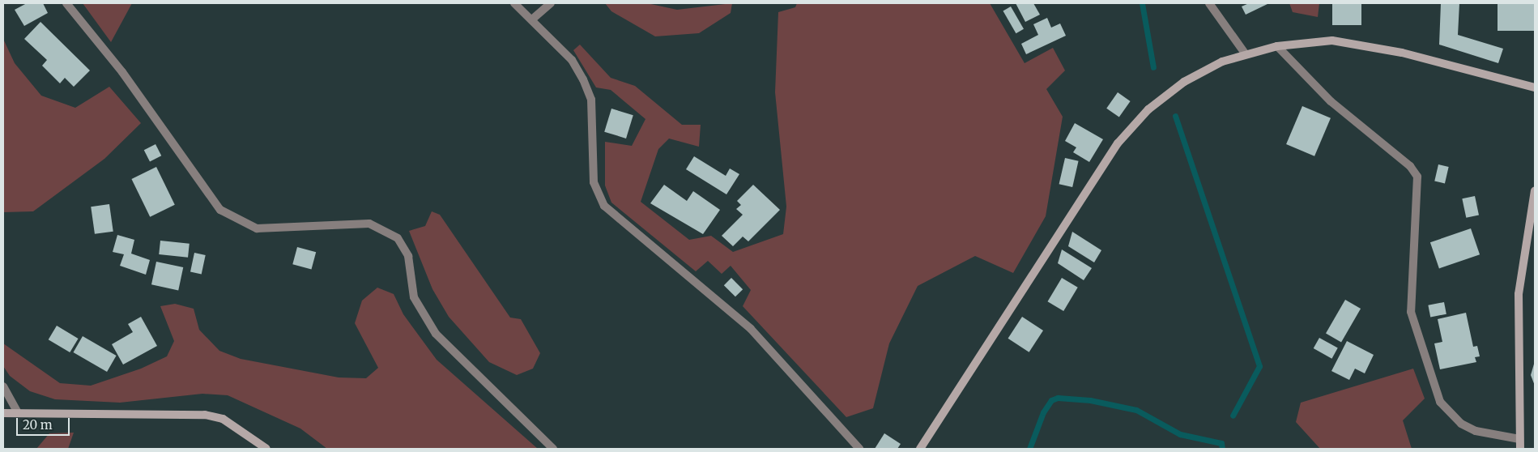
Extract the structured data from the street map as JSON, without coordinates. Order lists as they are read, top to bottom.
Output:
{
  "scale_bar": "20 m"
}
